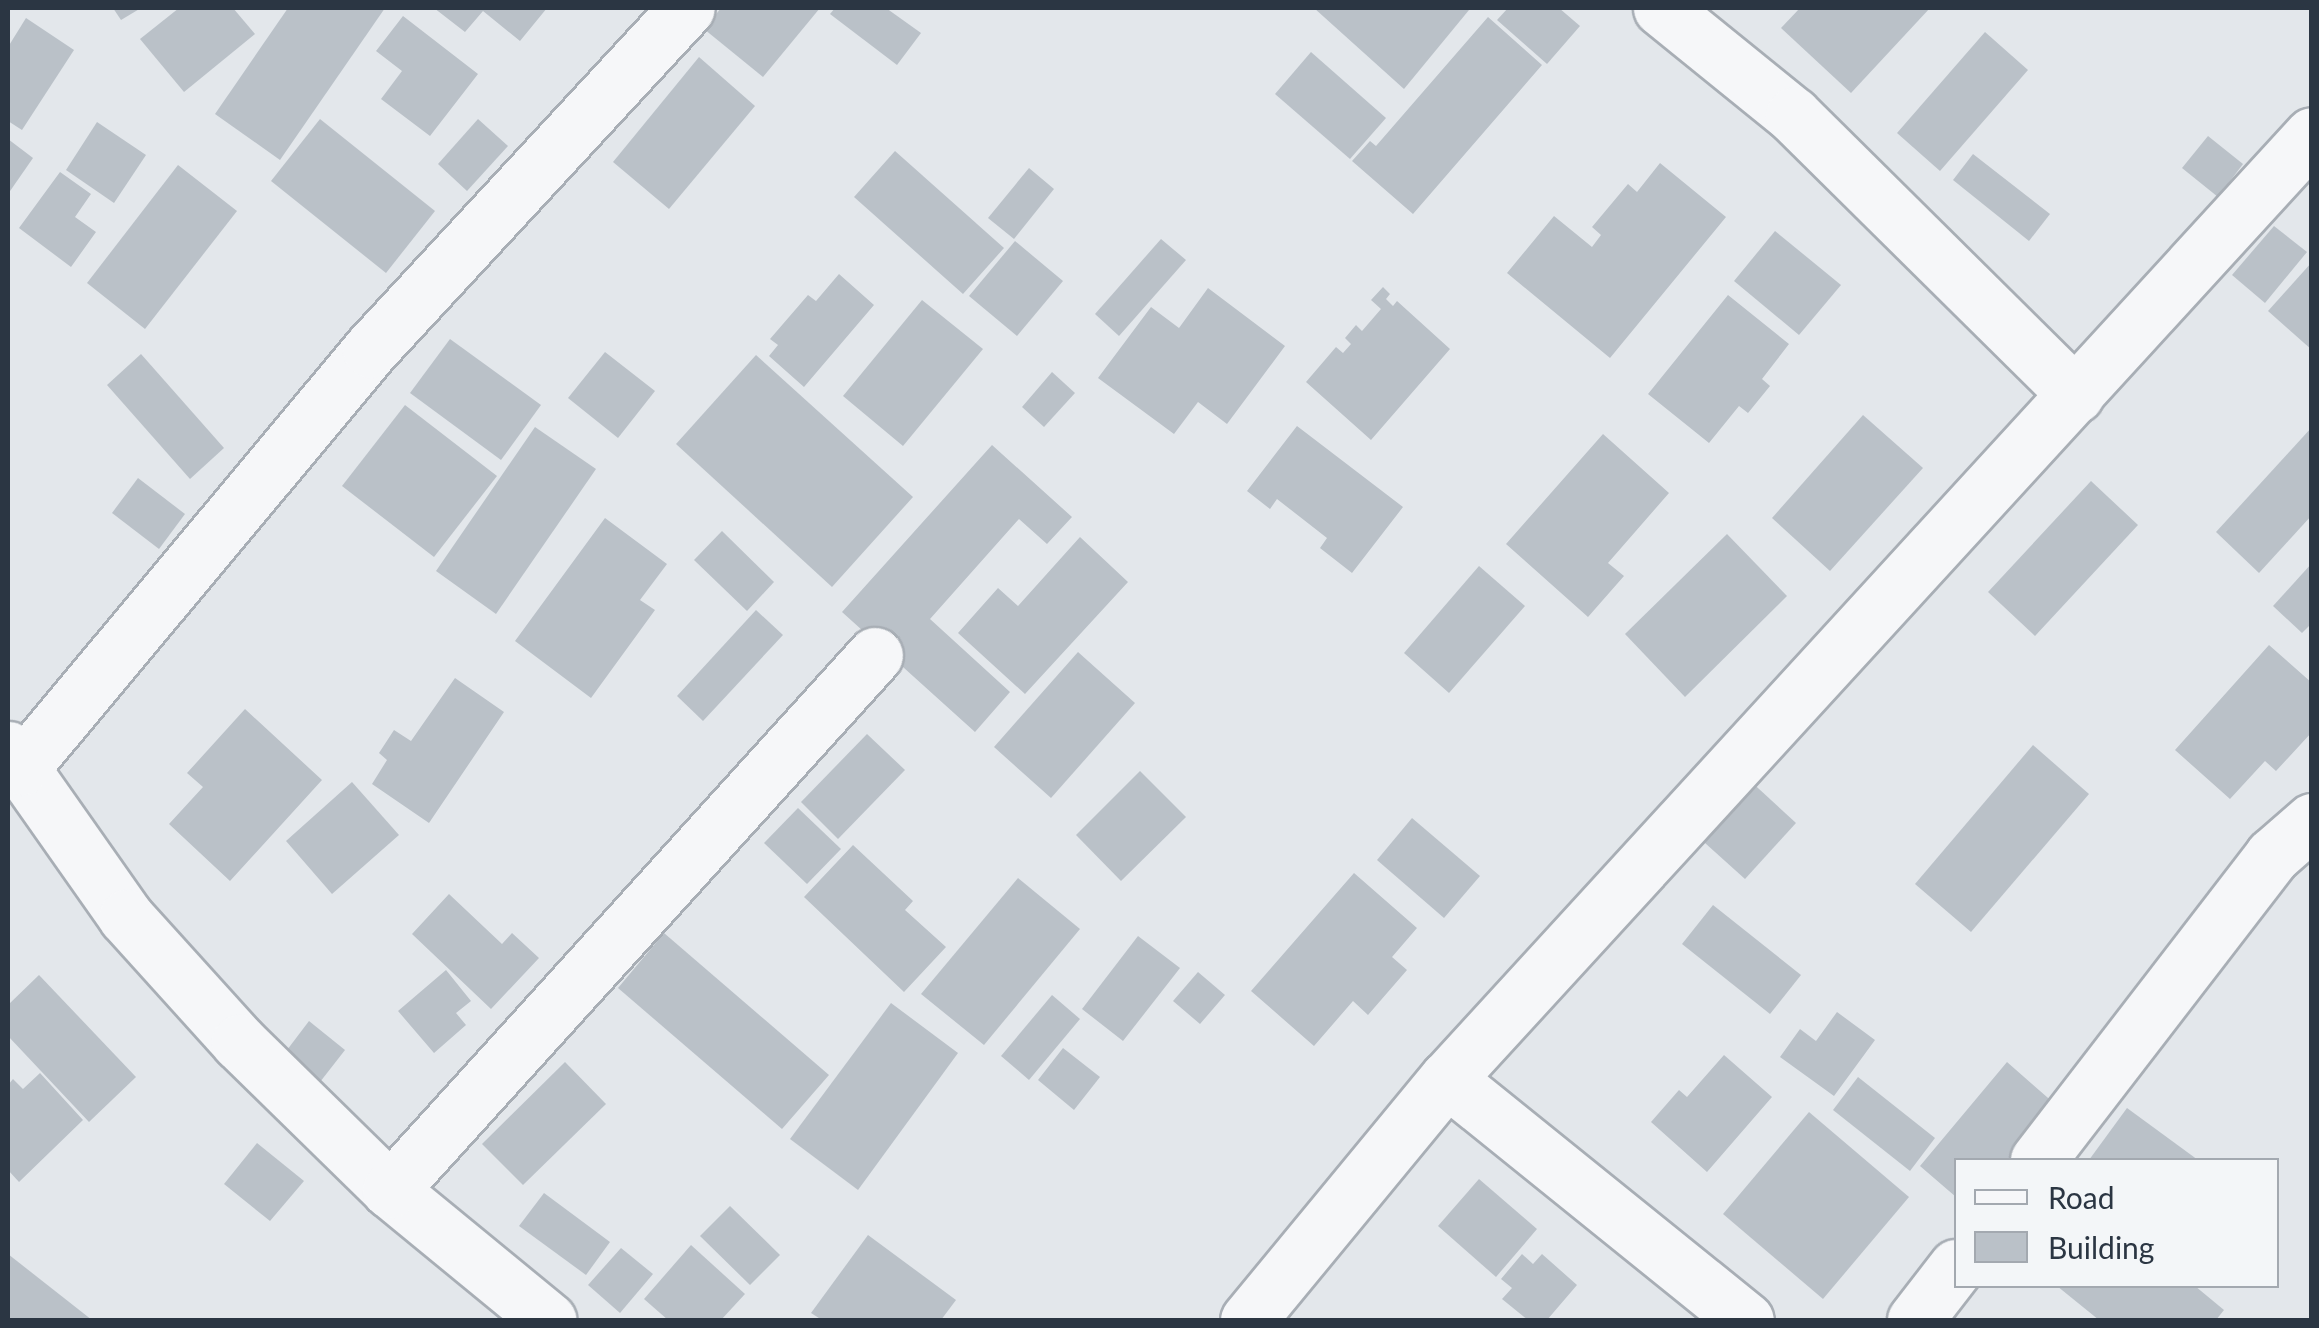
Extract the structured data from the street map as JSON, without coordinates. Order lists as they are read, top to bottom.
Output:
{
  "legend": ["Road", "Building"]
}
